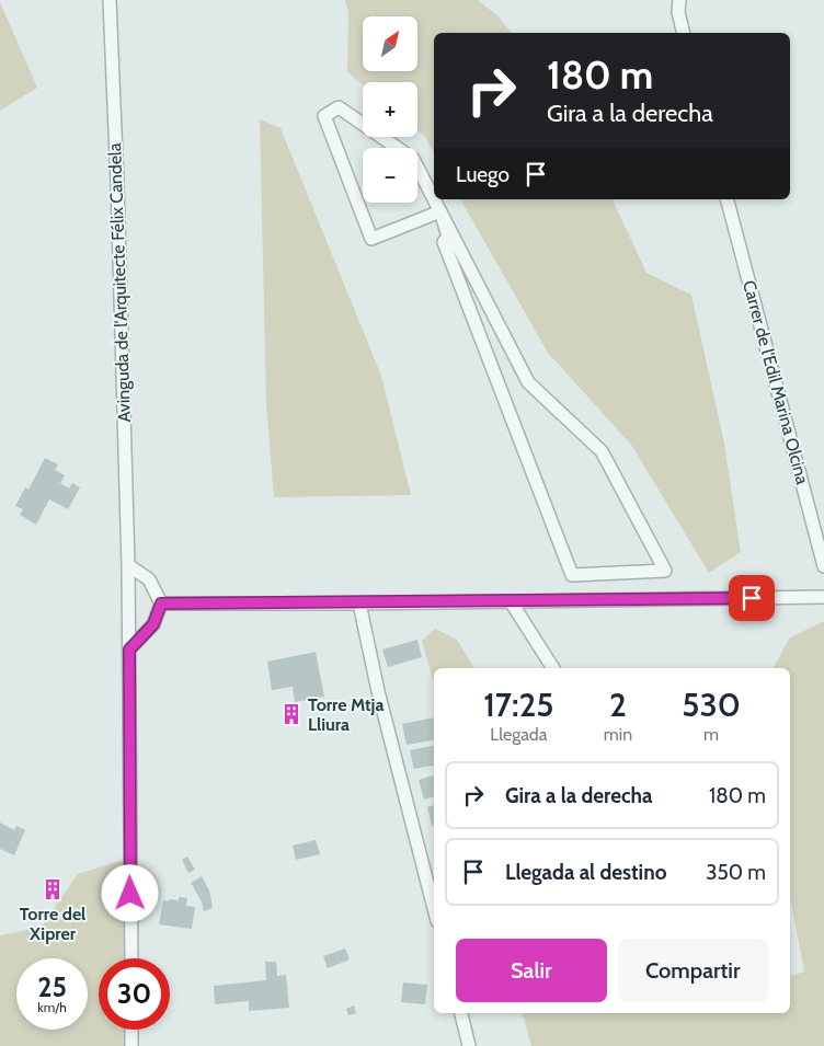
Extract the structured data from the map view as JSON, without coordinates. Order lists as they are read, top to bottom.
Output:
{
  "streets": {
    "street": ["Avinguda de l'Arquitecte Félix Candela", "Carrer de l'Edil Marina Olcina"]
  },
  "places": {
    "building": ["Torre Mtja Lliura", "Torre del Xiprer"]
  },
  "north": "top right",
  "page": {
    "map_buttons": ["+", "−"],
    "turn": ["180 m", "Gira a la derecha"],
    "then": "Luego",
    "eta": [
      "17:25",
      "Llegada",
      "2",
      "min",
      "530",
      "m"
    ],
    "list": [
      {
        "name": "Gira a la derecha",
        "value": "180 m"
      },
      {
        "name": "Llegada al destino",
        "value": "350 m"
      }
    ],
    "buttons": ["Salir", "Compartir"],
    "speed": "25 km/h",
    "limit": "30"
  }
}
